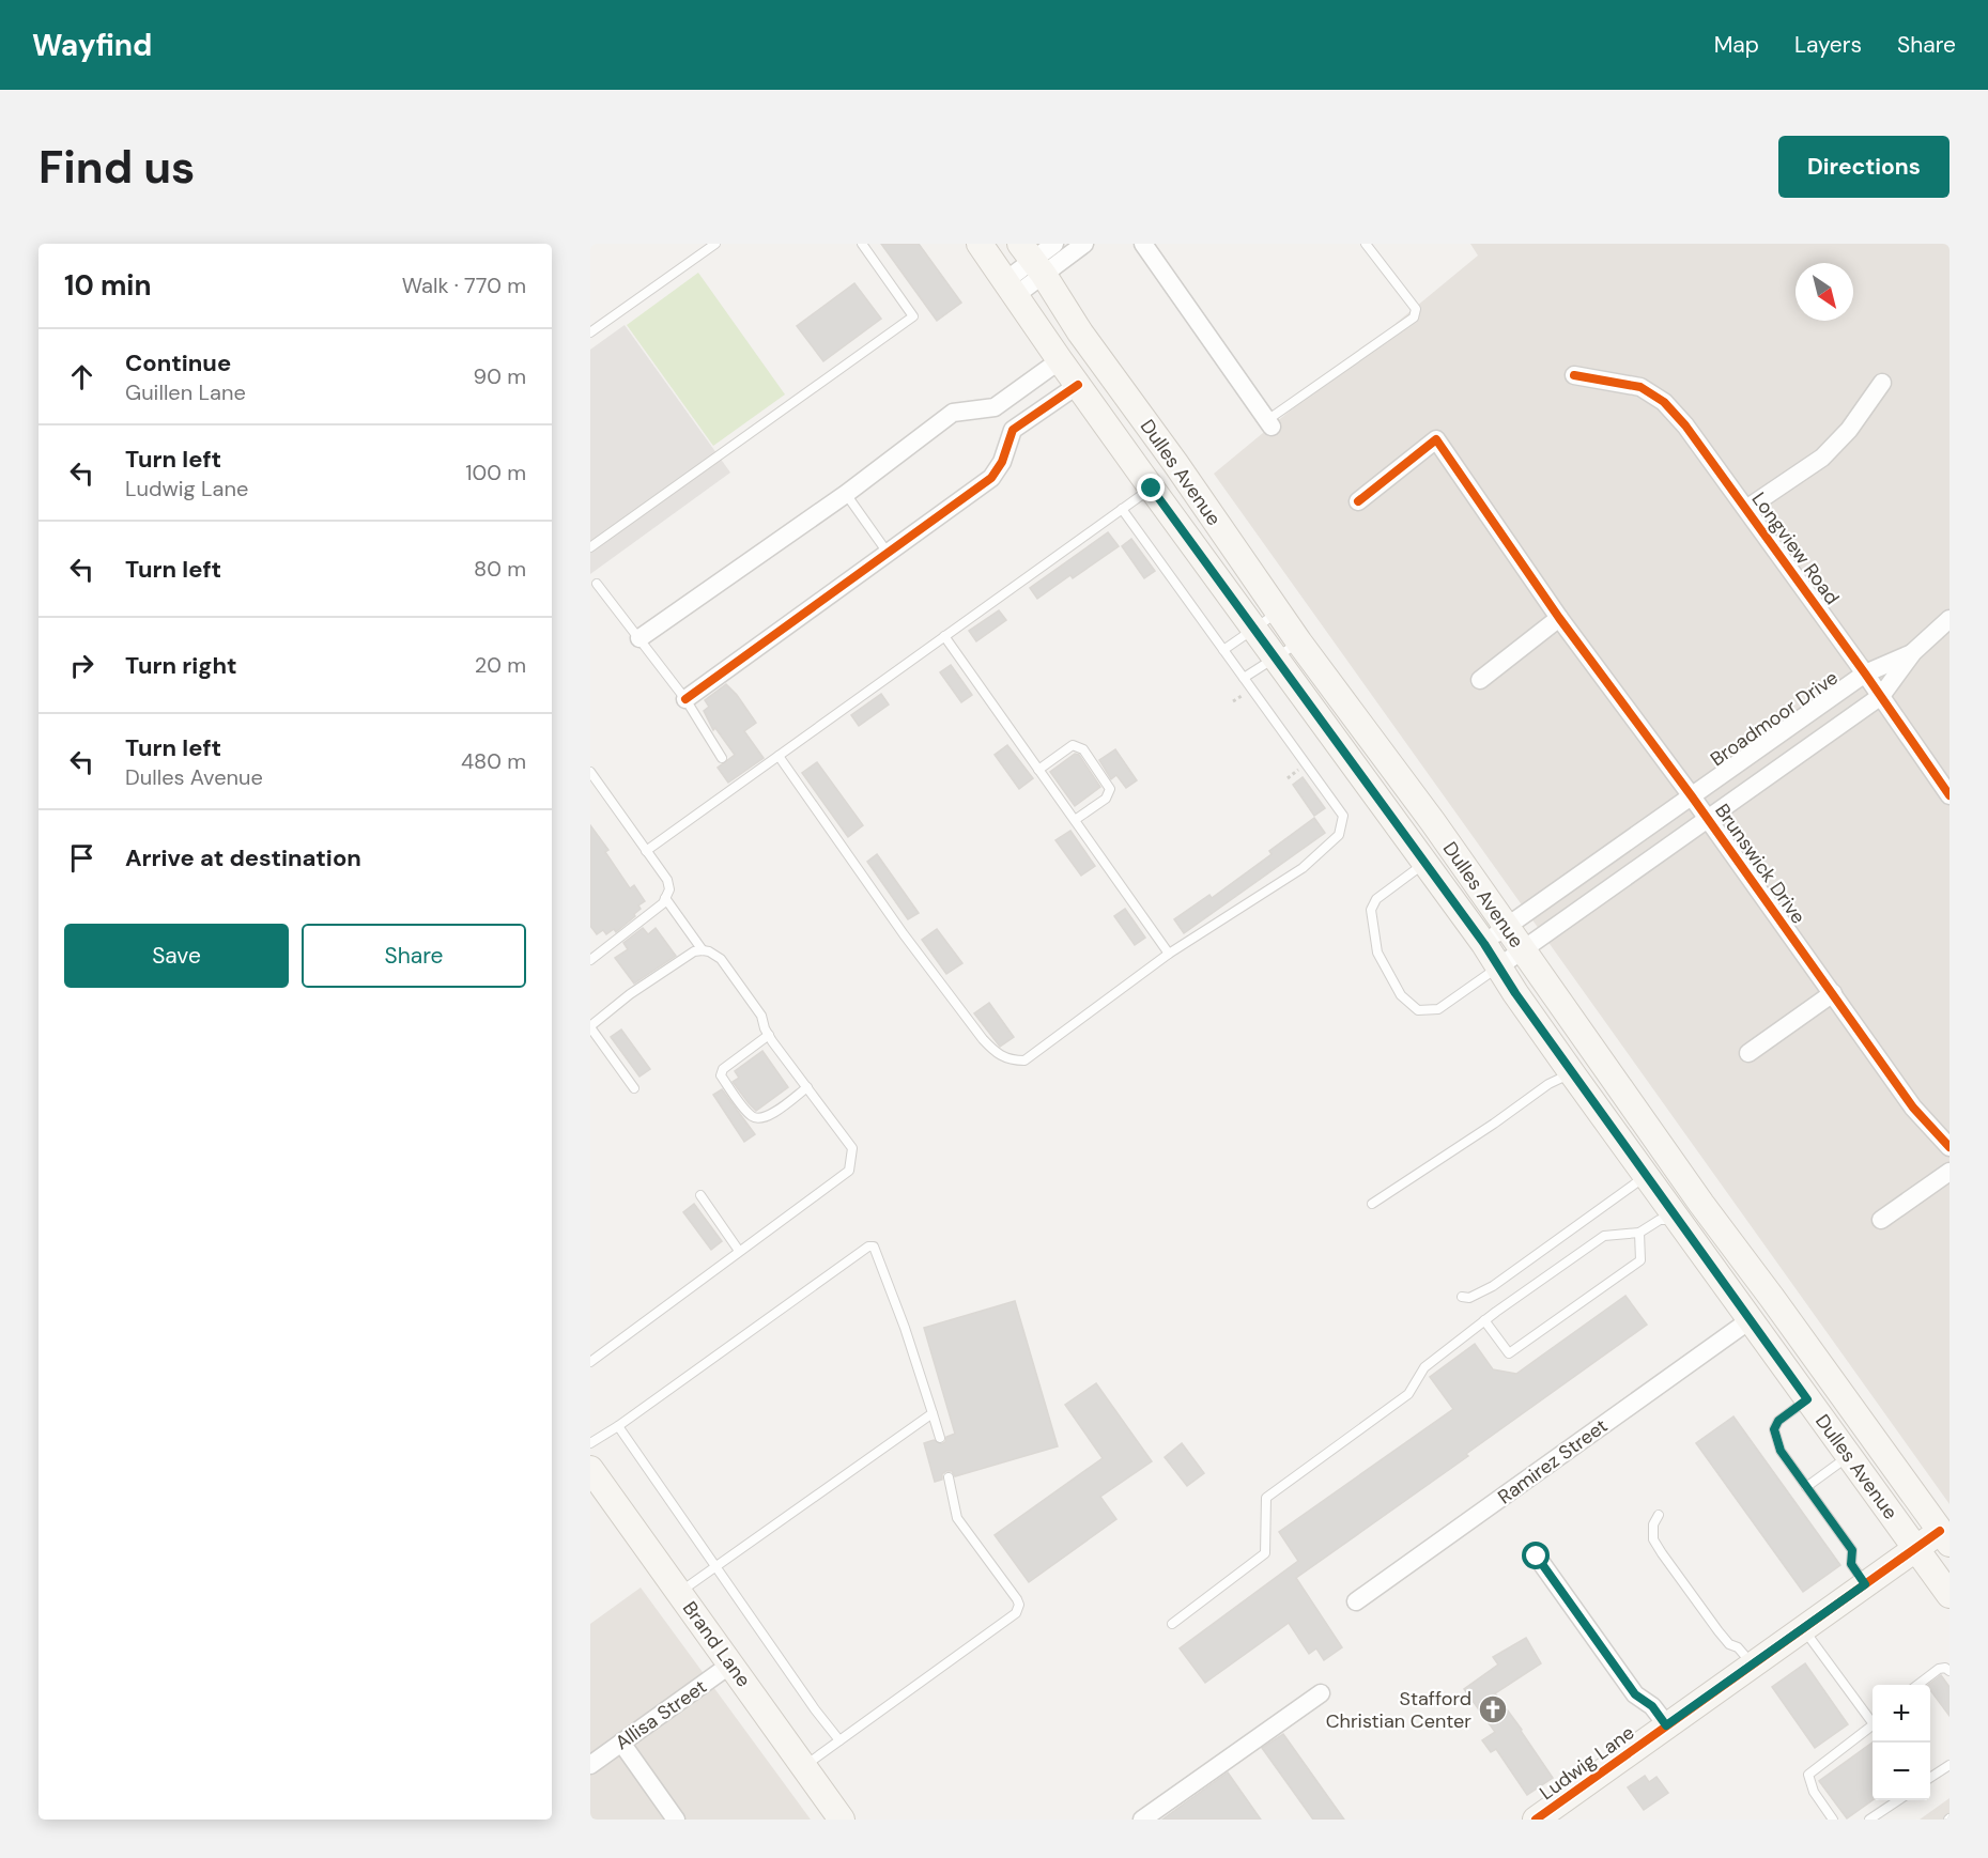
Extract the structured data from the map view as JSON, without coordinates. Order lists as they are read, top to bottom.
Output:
{
  "streets": {
    "main road": ["Dulles Avenue", "Brand Lane", "Ludwig Lane"],
    "street": [
      "Longview Road",
      "Broadmoor Drive",
      "Brunswick Drive",
      "Ramirez Street",
      "Allisa Street"
    ]
  },
  "crossings": [
    ["Dulles Avenue", "Broadmoor Drive"],
    ["Dulles Avenue", "Ramirez Street"],
    ["Dulles Avenue", "Ludwig Lane"],
    ["Longview Road", "Broadmoor Drive"],
    ["Broadmoor Drive", "Brunswick Drive"],
    ["Brand Lane", "Allisa Street"]
  ],
  "places": {
    "church": ["Stafford Christian Center"]
  },
  "north": "bottom right",
  "page": {
    "header": "Wayfind",
    "nav": ["Map", "Layers", "Share"],
    "buttons": [
      "Directions",
      ["Save", "Share"]
    ],
    "title": "Find us",
    "heading": ["10 min", "Walk · 770 m"],
    "list": [
      ["Continue", "Guillen Lane", "90 m"],
      ["Turn left", "Ludwig Lane", "100 m"],
      ["Turn left", "80 m"],
      ["Turn right", "20 m"],
      ["Turn left", "Dulles Avenue", "480 m"],
      "Arrive at destination"
    ],
    "map_buttons": ["+", "−"]
  }
}
